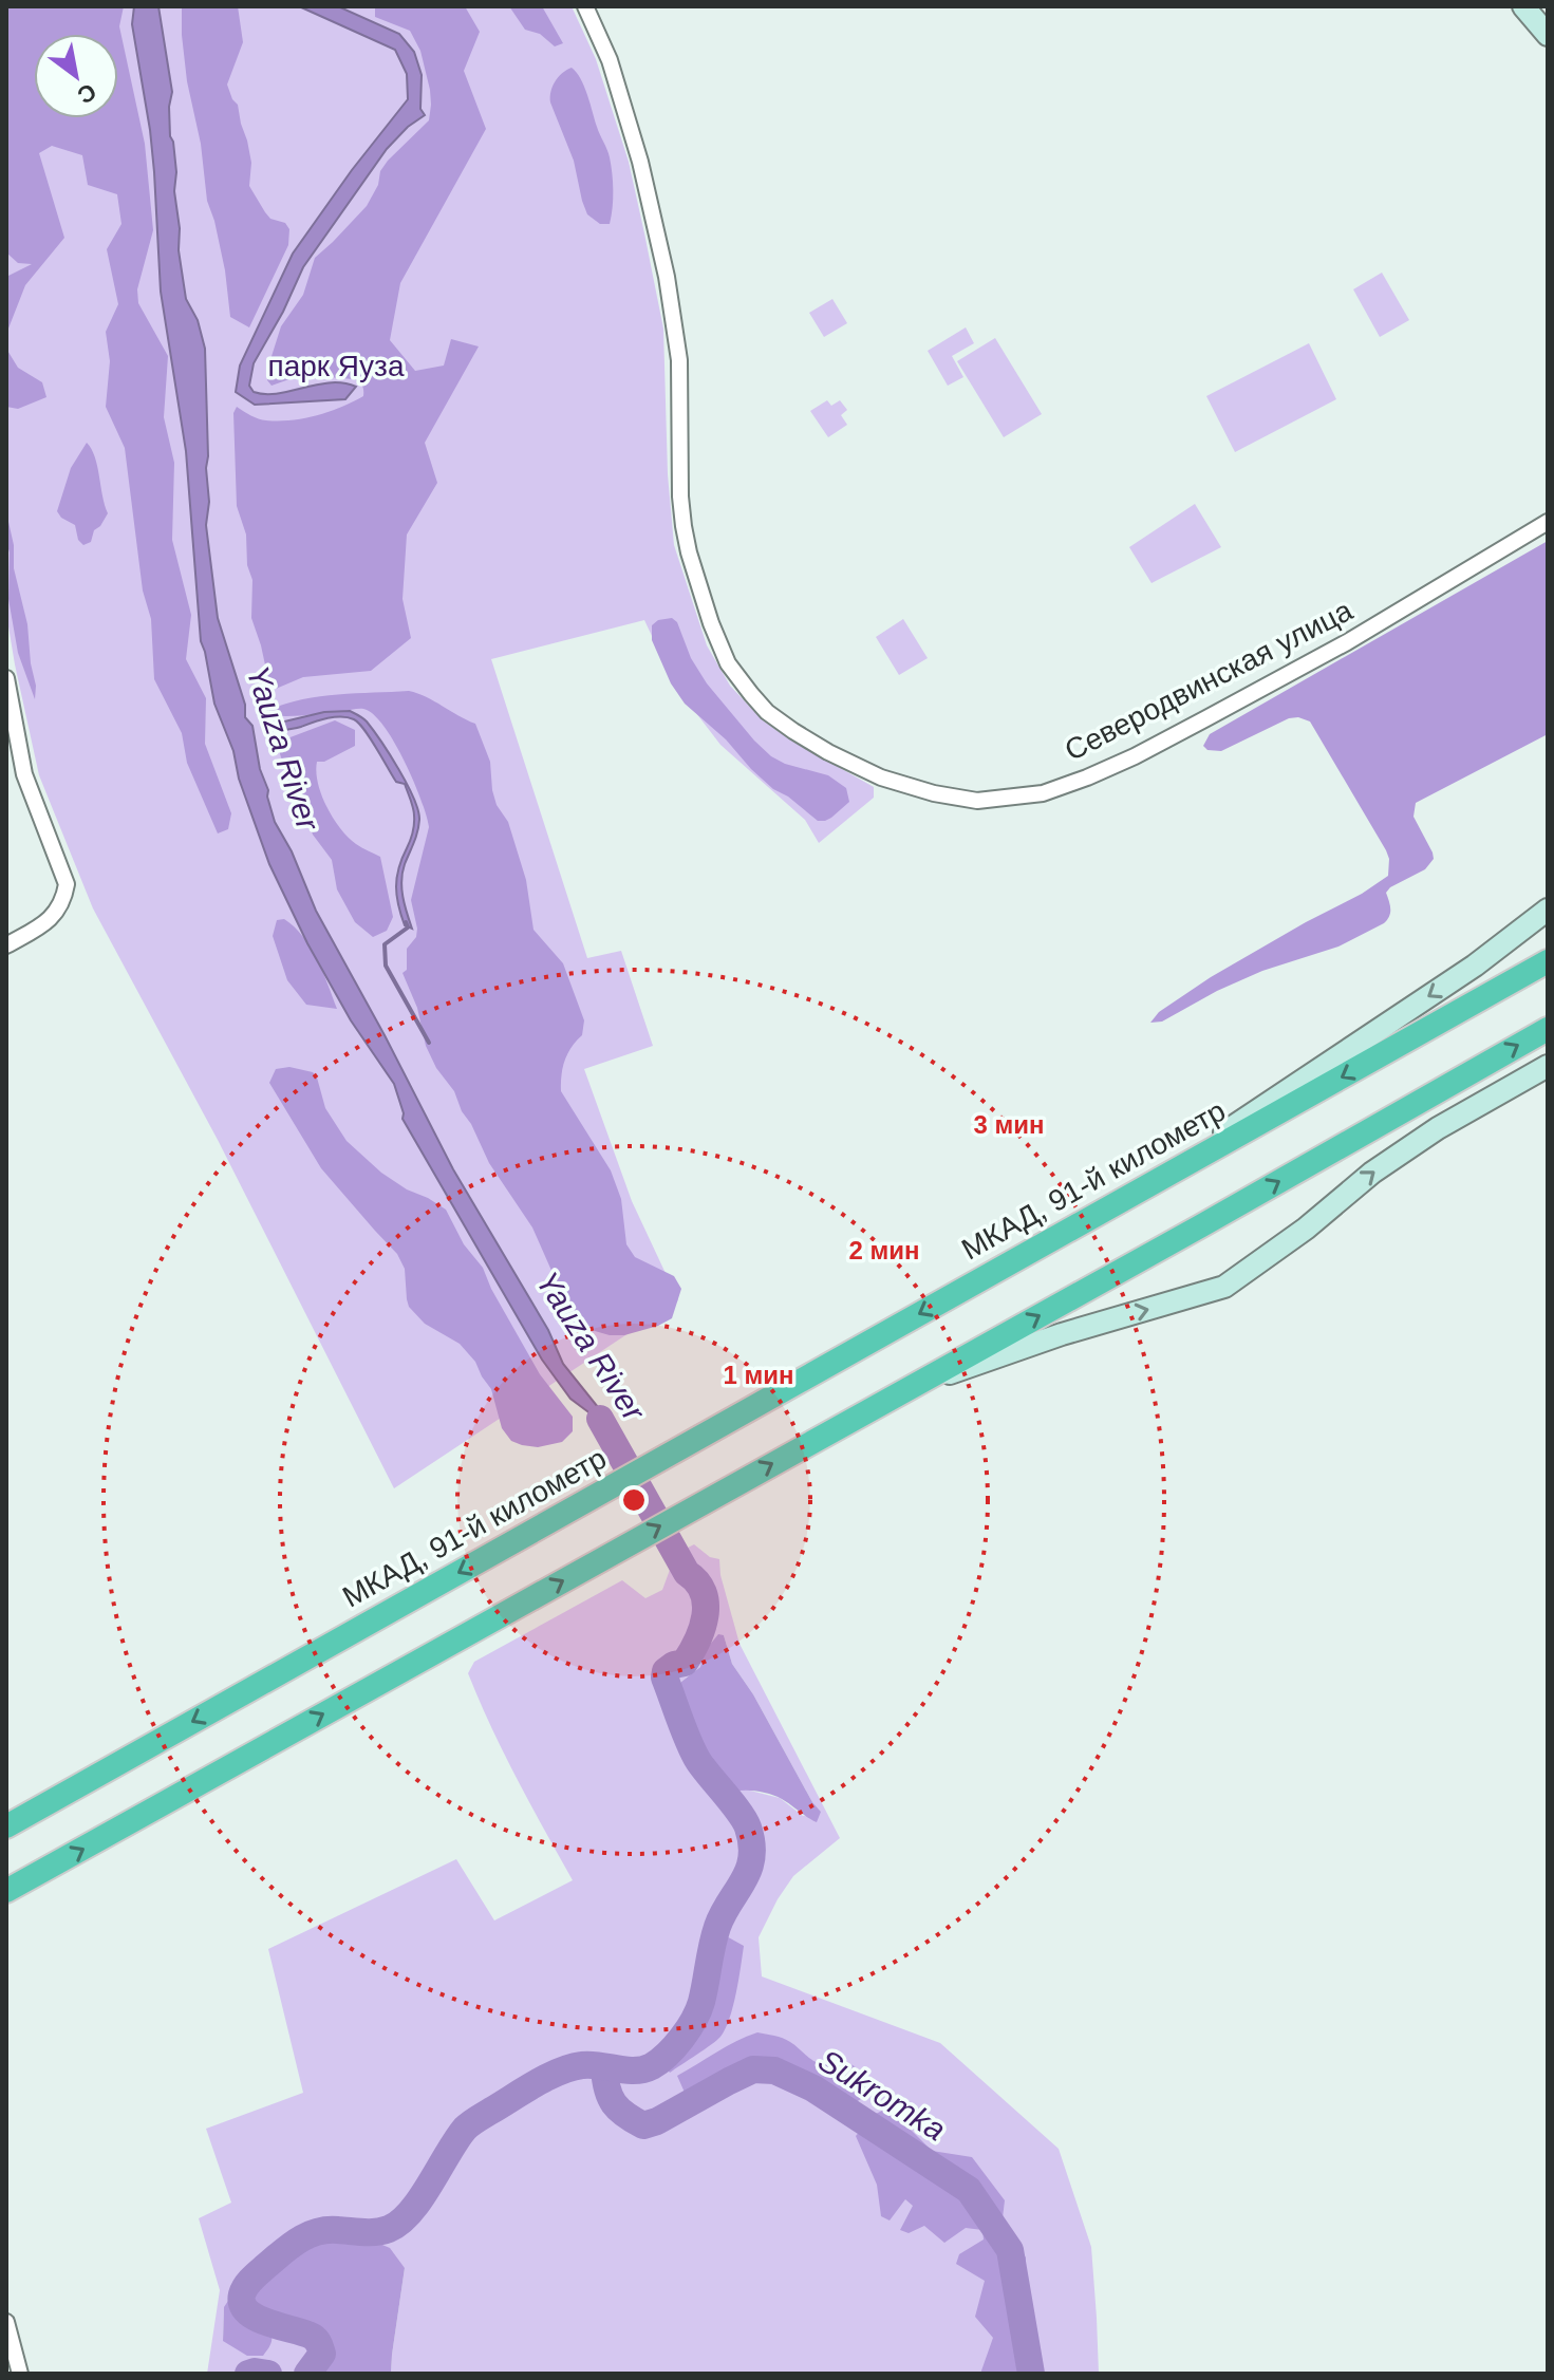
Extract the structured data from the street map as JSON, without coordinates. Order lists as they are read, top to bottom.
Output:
{
  "streets": {
    "highway": ["МКАД, 91-й километр"],
    "street": ["Северодвинская улица"]
  },
  "water": ["Yauza River", "Sukromka"],
  "parks": ["парк Яуза"],
  "north": "bottom right",
  "rings": ["3 мин", "2 мин", "1 мин"]
}
